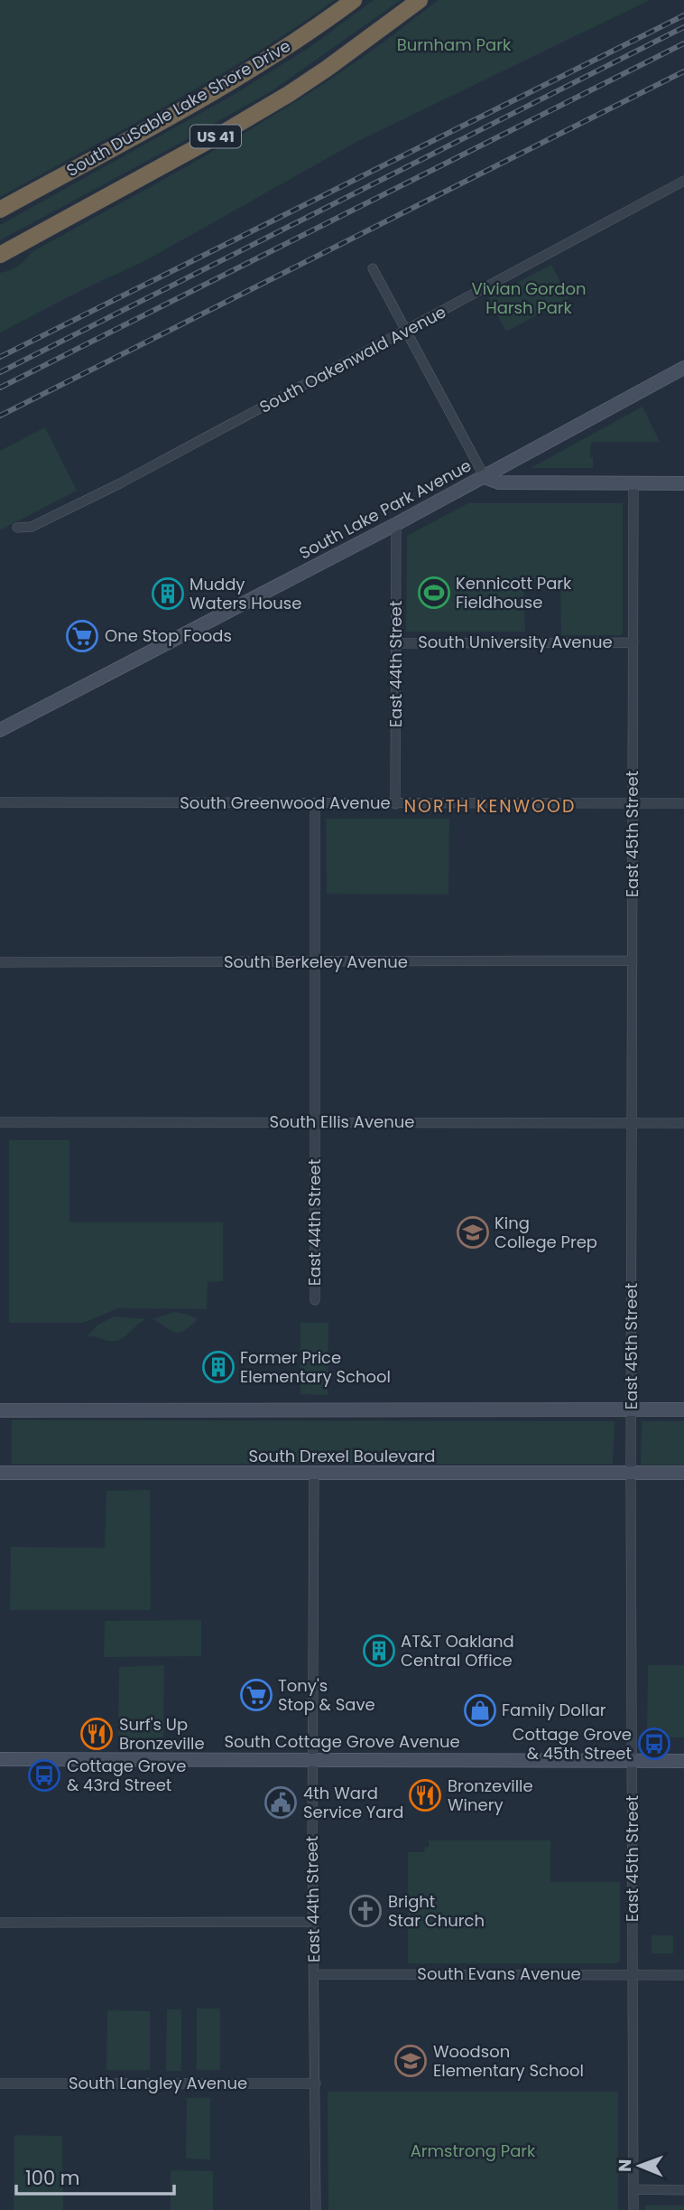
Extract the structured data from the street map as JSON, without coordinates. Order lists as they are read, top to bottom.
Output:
{
  "streets": {
    "highway": ["South DuSable Lake Shore Drive", "US 41"],
    "street": [
      "South Oakenwald Avenue",
      "South Lake Park Avenue",
      "South University Avenue",
      "East 44th Street",
      "South Greenwood Avenue",
      "East 45th Street",
      "South Berkeley Avenue",
      "South Ellis Avenue",
      "South Drexel Boulevard",
      "South Cottage Grove Avenue",
      "South Evans Avenue",
      "South Langley Avenue"
    ]
  },
  "crossings": [
    ["South Lake Park Avenue", "East 44th Street"],
    ["South University Avenue", "East 44th Street"],
    ["South University Avenue", "East 45th Street"],
    ["East 44th Street", "South Greenwood Avenue"],
    ["East 44th Street", "South Berkeley Avenue"],
    ["East 44th Street", "South Ellis Avenue"],
    ["East 44th Street", "South Drexel Boulevard"],
    ["East 44th Street", "South Cottage Grove Avenue"],
    ["East 44th Street", "South Evans Avenue"],
    ["East 44th Street", "South Langley Avenue"],
    ["South Greenwood Avenue", "East 45th Street"],
    ["East 45th Street", "South Berkeley Avenue"],
    ["East 45th Street", "South Ellis Avenue"],
    ["East 45th Street", "South Drexel Boulevard"],
    ["East 45th Street", "South Cottage Grove Avenue"],
    ["East 45th Street", "South Evans Avenue"]
  ],
  "districts": ["NORTH KENWOOD"],
  "parks": ["Burnham Park", "Vivian Gordon Harsh Park", "Armstrong Park"],
  "places": {
    "sports": ["Kennicott Park Fieldhouse"],
    "building": ["Muddy Waters House", "Former Price Elementary School", "AT&T Oakland Central Office"],
    "supermarket": ["One Stop Foods", "Tony's Stop & Save"],
    "school or university": ["King College Prep", "Woodson Elementary School"],
    "shop": ["Family Dollar"],
    "restaurant": ["Surf's Up Bronzeville", "Bronzeville Winery"],
    "bus stop": ["Cottage Grove & 45th Street", "Cottage Grove & 43rd Street"],
    "public building": ["4th Ward Service Yard"],
    "church": ["Bright Star Church"]
  },
  "scale_bar": "100 m",
  "north": "left"
}
